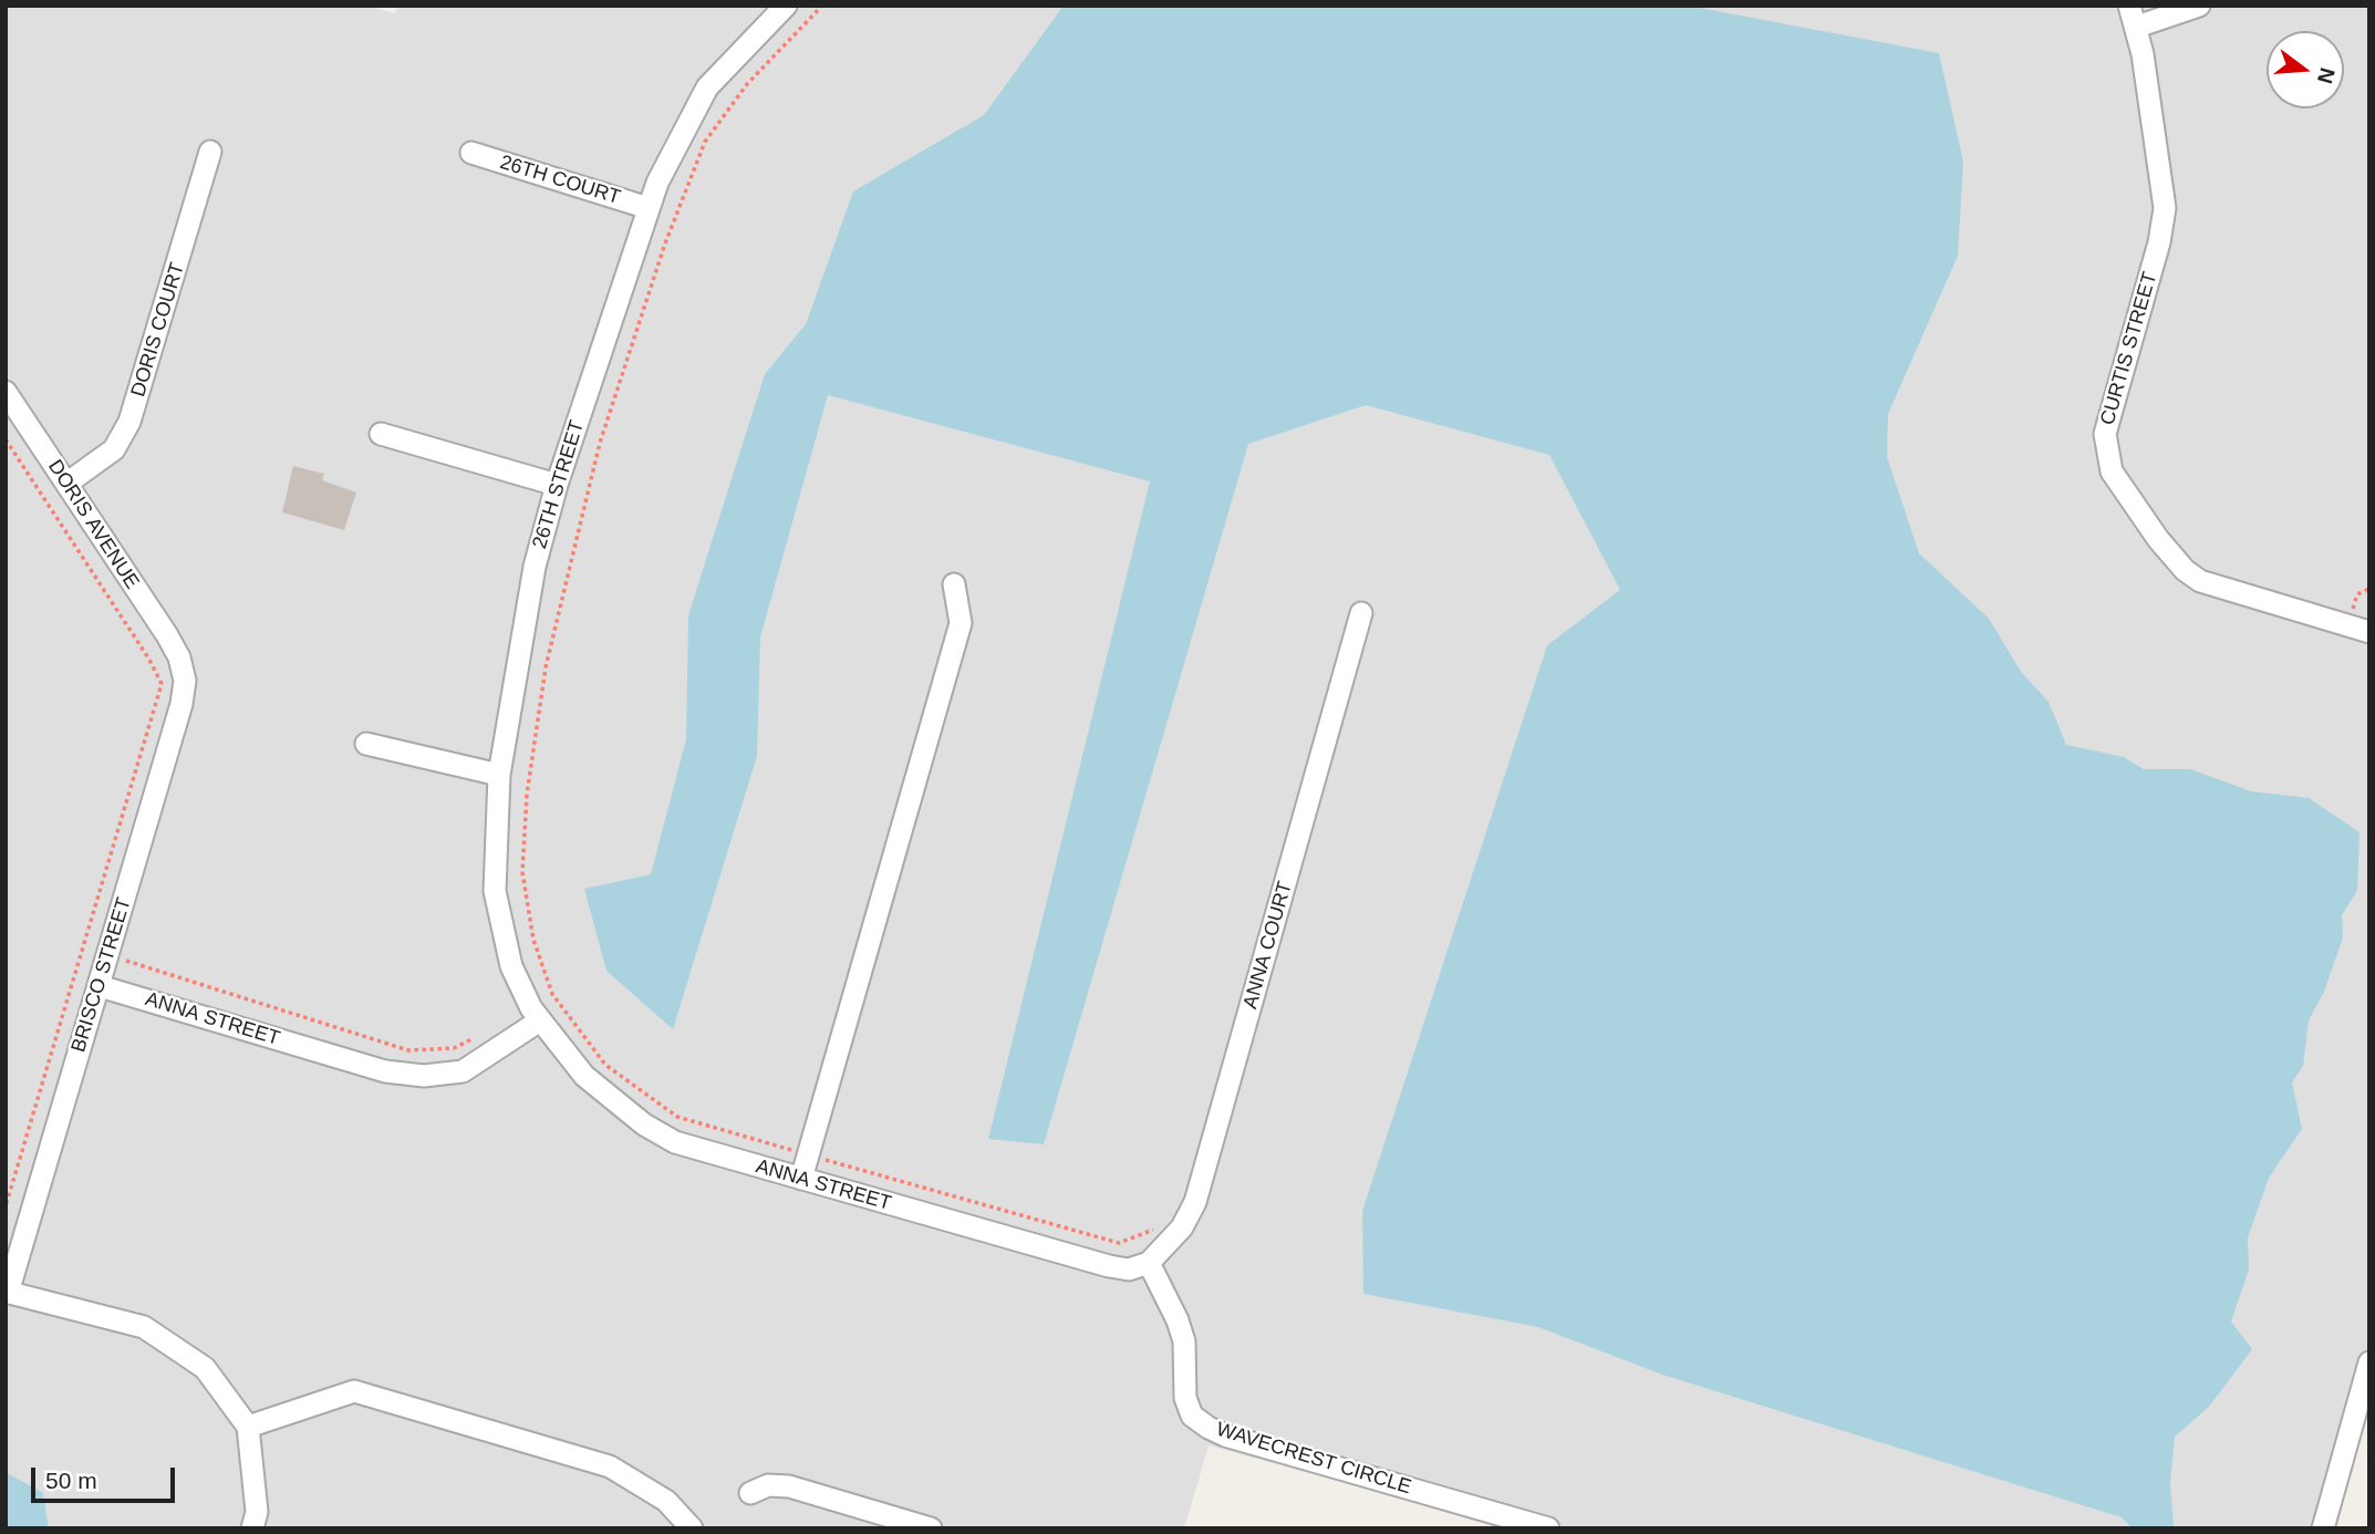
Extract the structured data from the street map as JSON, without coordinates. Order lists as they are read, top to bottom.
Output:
{
  "streets": {
    "street": [
      "26TH COURT",
      "DORIS COURT",
      "CURTIS STREET",
      "26TH STREET",
      "DORIS AVENUE",
      "ANNA COURT",
      "BRISCO STREET",
      "ANNA STREET",
      "WAVECREST CIRCLE"
    ]
  },
  "crossings": [
    ["26TH COURT", "26TH STREET"],
    ["DORIS COURT", "DORIS AVENUE"],
    ["26TH STREET", "ANNA STREET"],
    ["DORIS AVENUE", "BRISCO STREET"],
    ["ANNA COURT", "ANNA STREET"],
    ["ANNA COURT", "WAVECREST CIRCLE"],
    ["BRISCO STREET", "ANNA STREET"],
    ["ANNA STREET", "WAVECREST CIRCLE"]
  ],
  "scale_bar": "50 m",
  "north": "right"
}
